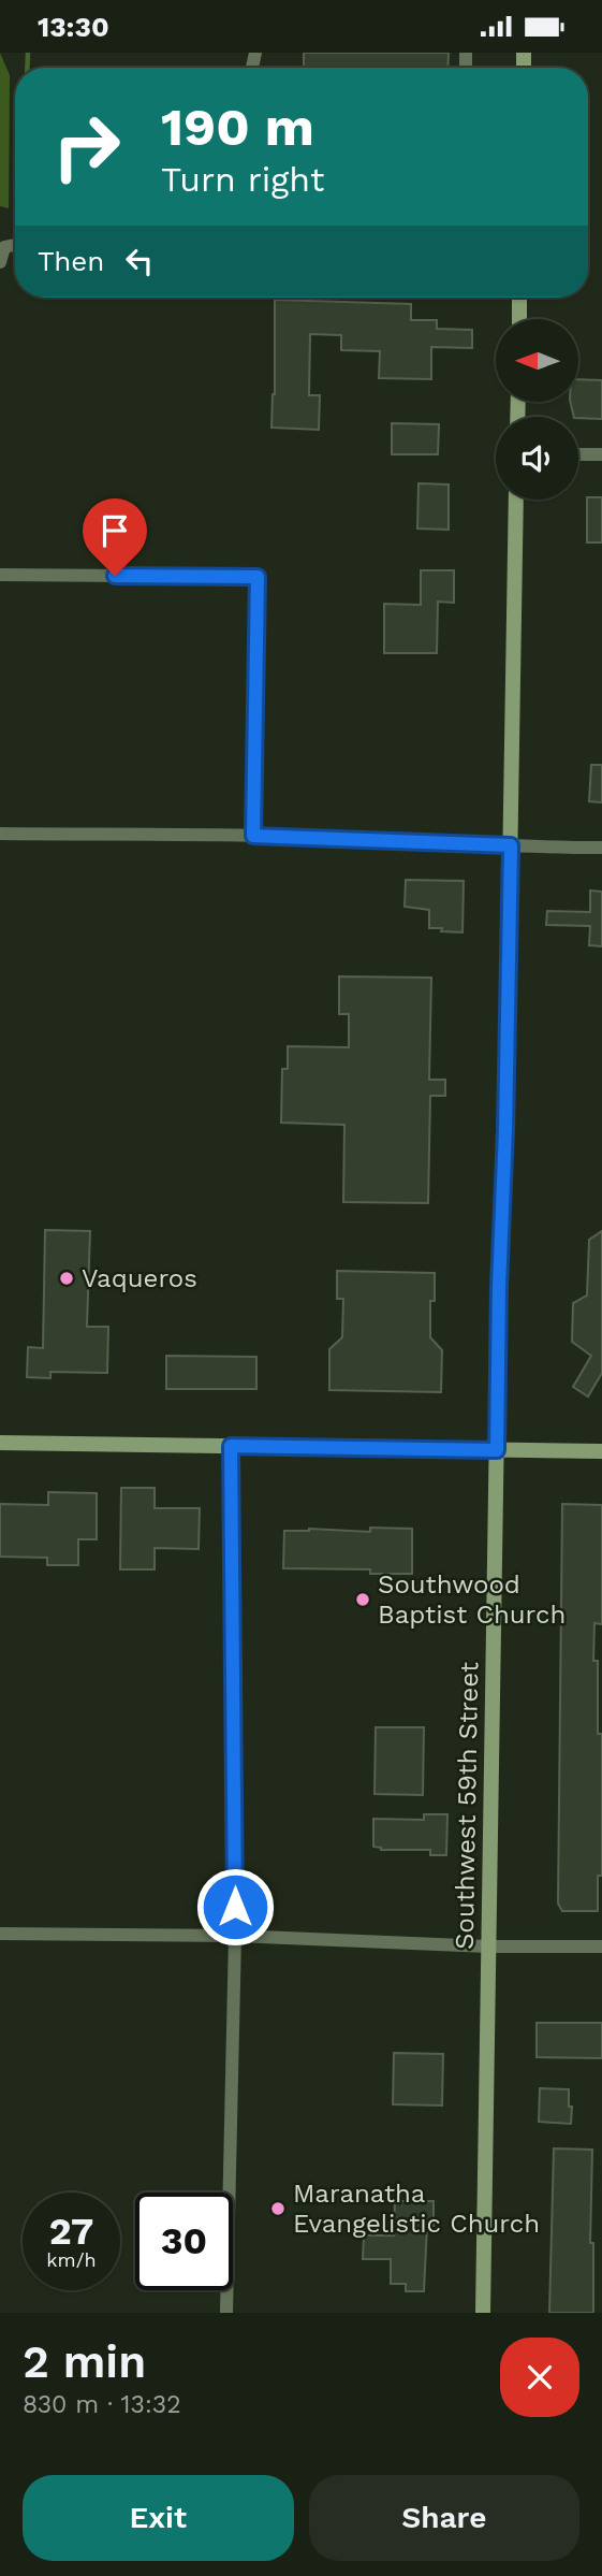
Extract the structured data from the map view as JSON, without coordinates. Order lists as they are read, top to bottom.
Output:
{
  "streets": {
    "main road": ["Southwest 59th Street"]
  },
  "places": ["Vaqueros", "Southwood Baptist Church", "Maranatha Evangelistic Church"],
  "north": "left",
  "page": {
    "status": "13:30",
    "turn": ["190 m", "Turn right"],
    "then": "Then",
    "speed": "27 km/h",
    "limit": "30",
    "heading": ["2 min", "830 m · 13:32"],
    "buttons": ["Exit", "Share"]
  }
}
